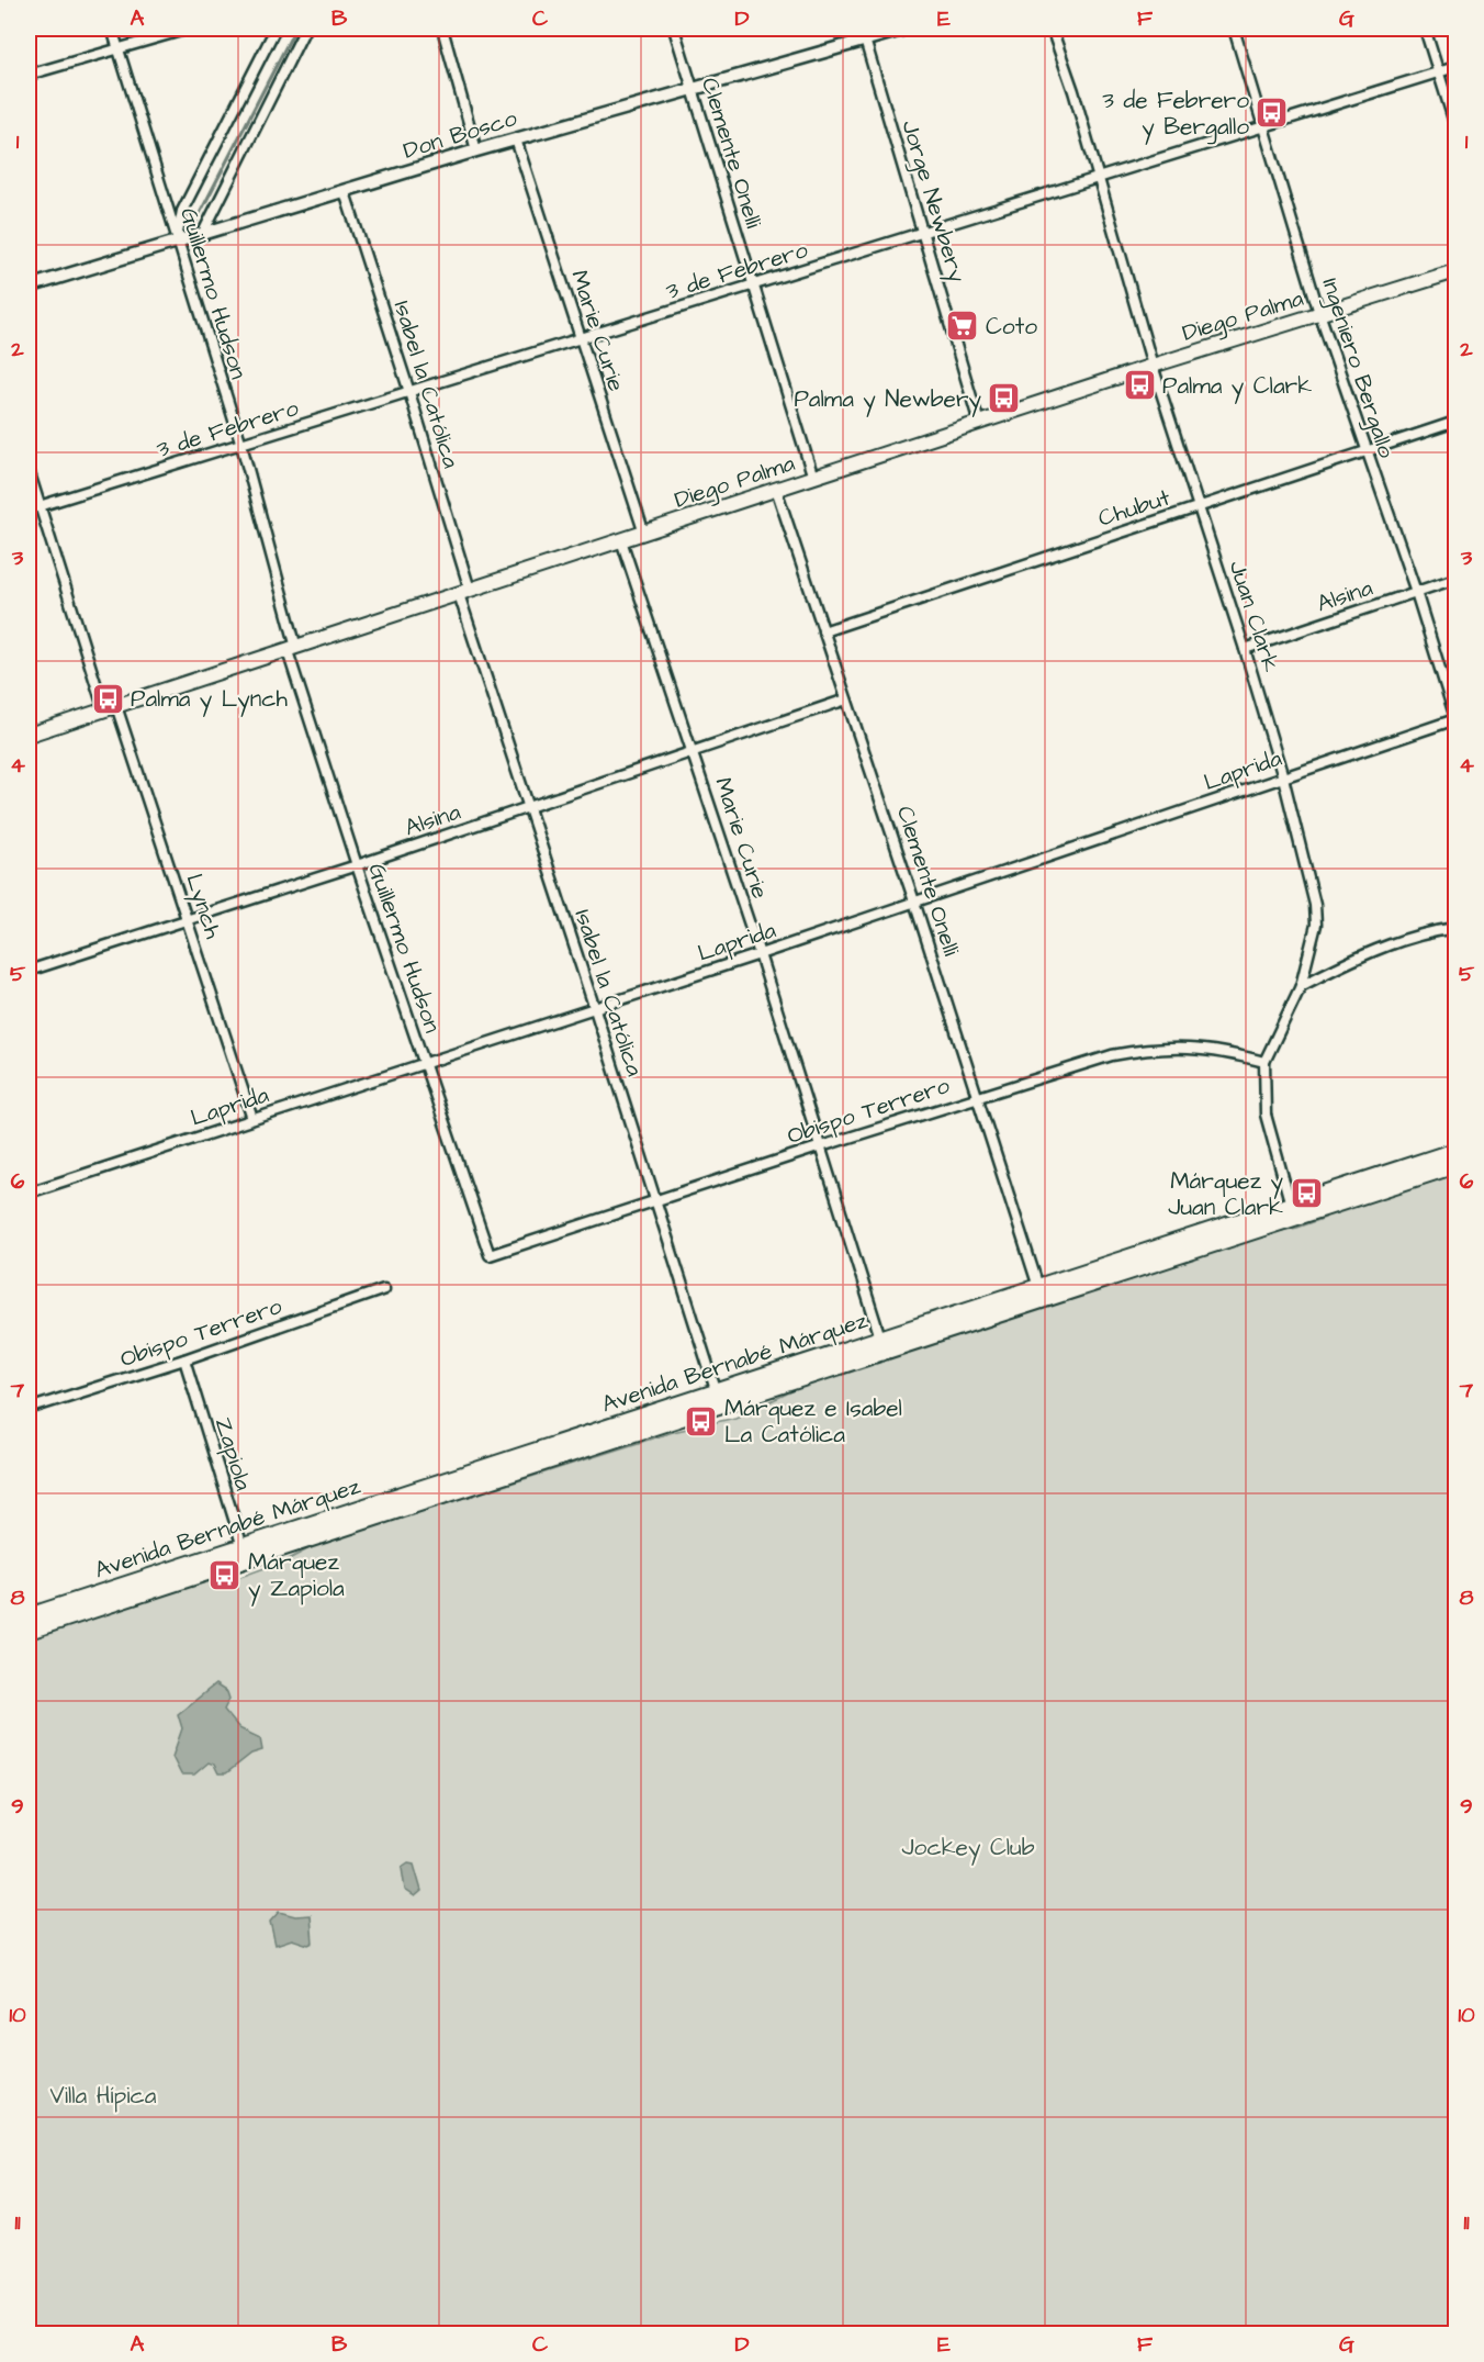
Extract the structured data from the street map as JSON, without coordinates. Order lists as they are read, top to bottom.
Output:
{
  "streets": {
    "main road": ["Diego Palma", "Avenida Bernabé Márquez"],
    "street": [
      "Don Bosco",
      "Clemente Onelli",
      "Jorge Newbery",
      "3 de Febrero",
      "Guillermo Hudson",
      "Marie Curie",
      "Ingeniero Bergallo",
      "Isabel la Católica",
      "Chubut",
      "Alsina",
      "Juan Clark",
      "Laprida",
      "Lynch",
      "Obispo Terrero",
      "Zapiola"
    ]
  },
  "crossings": [
    ["Don Bosco", "Clemente Onelli"],
    ["Don Bosco", "Jorge Newbery"],
    ["Don Bosco", "Guillermo Hudson"],
    ["Don Bosco", "Marie Curie"],
    ["Don Bosco", "Isabel la Católica"],
    ["Clemente Onelli", "3 de Febrero"],
    ["Clemente Onelli", "Diego Palma"],
    ["Clemente Onelli", "Chubut"],
    ["Clemente Onelli", "Alsina"],
    ["Clemente Onelli", "Laprida"],
    ["Clemente Onelli", "Obispo Terrero"],
    ["Clemente Onelli", "Avenida Bernabé Márquez"],
    ["Jorge Newbery", "3 de Febrero"],
    ["Jorge Newbery", "Diego Palma"],
    ["3 de Febrero", "Guillermo Hudson"],
    ["3 de Febrero", "Marie Curie"],
    ["3 de Febrero", "Ingeniero Bergallo"],
    ["3 de Febrero", "Isabel la Católica"],
    ["3 de Febrero", "Juan Clark"],
    ["3 de Febrero", "Lynch"],
    ["Guillermo Hudson", "Diego Palma"],
    ["Guillermo Hudson", "Alsina"],
    ["Guillermo Hudson", "Laprida"],
    ["Guillermo Hudson", "Obispo Terrero"],
    ["Diego Palma", "Marie Curie"],
    ["Diego Palma", "Ingeniero Bergallo"],
    ["Diego Palma", "Isabel la Católica"],
    ["Diego Palma", "Juan Clark"],
    ["Diego Palma", "Lynch"],
    ["Marie Curie", "Alsina"],
    ["Marie Curie", "Laprida"],
    ["Marie Curie", "Obispo Terrero"],
    ["Marie Curie", "Avenida Bernabé Márquez"],
    ["Ingeniero Bergallo", "Chubut"],
    ["Ingeniero Bergallo", "Alsina"],
    ["Ingeniero Bergallo", "Laprida"],
    ["Isabel la Católica", "Alsina"],
    ["Isabel la Católica", "Laprida"],
    ["Isabel la Católica", "Obispo Terrero"],
    ["Isabel la Católica", "Avenida Bernabé Márquez"],
    ["Chubut", "Juan Clark"],
    ["Alsina", "Juan Clark"],
    ["Alsina", "Lynch"],
    ["Juan Clark", "Laprida"],
    ["Juan Clark", "Obispo Terrero"],
    ["Juan Clark", "Avenida Bernabé Márquez"],
    ["Laprida", "Lynch"],
    ["Obispo Terrero", "Zapiola"],
    ["Avenida Bernabé Márquez", "Zapiola"]
  ],
  "parks": ["Jockey Club", "Villa Hípica"],
  "places": {
    "bus stop": [
      "3 de Febrero y Bergallo",
      "Palma y Clark",
      "Palma y Newbery",
      "Palma y Lynch",
      "Márquez y Juan Clark",
      "Márquez e Isabel La Católica",
      "Márquez y Zapiola"
    ],
    "supermarket": ["Coto"]
  },
  "grid": {
    "columns": [
      "A",
      "B",
      "C",
      "D",
      "E",
      "F",
      "G"
    ],
    "rows": [
      "1",
      "2",
      "3",
      "4",
      "5",
      "6",
      "7",
      "8",
      "9",
      "10",
      "11"
    ]
  }
}
